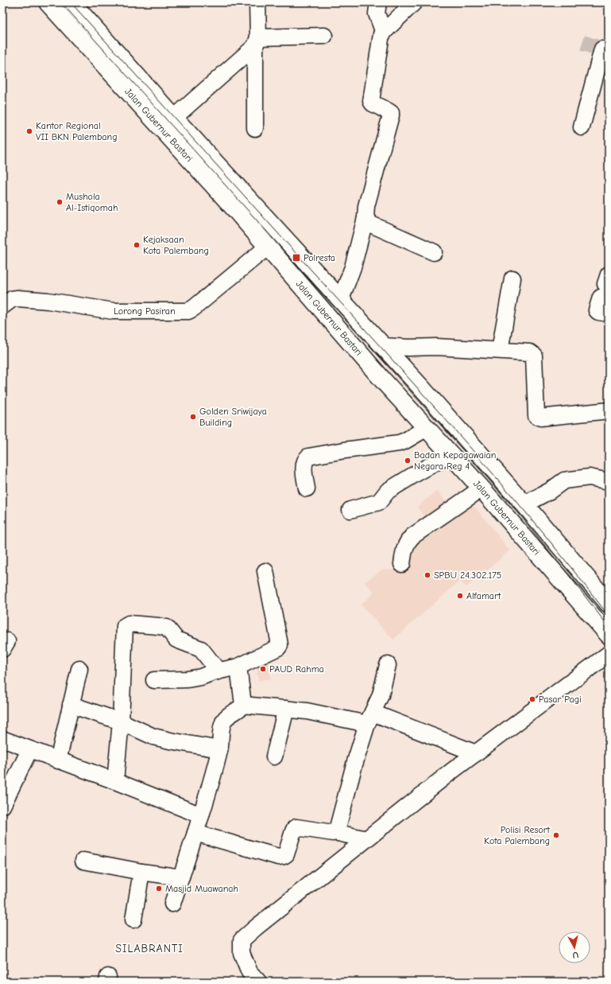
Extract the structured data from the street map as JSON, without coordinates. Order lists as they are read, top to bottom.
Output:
{
  "streets": {
    "highway": ["Jalan Gubernur Bastari"],
    "street": ["Lorong Pasiran"]
  },
  "crossings": [
    ["Jalan Gubernur Bastari", "Lorong Pasiran"]
  ],
  "districts": ["SILABRANTI"],
  "places": {
    "other": [
      "Kantor Regional VII BKN Palembang",
      "Mushola Al-Istiqomah",
      "Kejaksaan Kota Palembang",
      "Golden Sriwijaya Building",
      "Badan Kepagawaian Negara Reg 4",
      "SPBU 24.302.175",
      "Alfamart",
      "PAUD Rahma",
      "Pasar Pagi",
      "Polisi Resort Kota Palembang",
      "Masjid Muawanah"
    ],
    "transit": ["Polresta"]
  },
  "north": "bottom"
}
